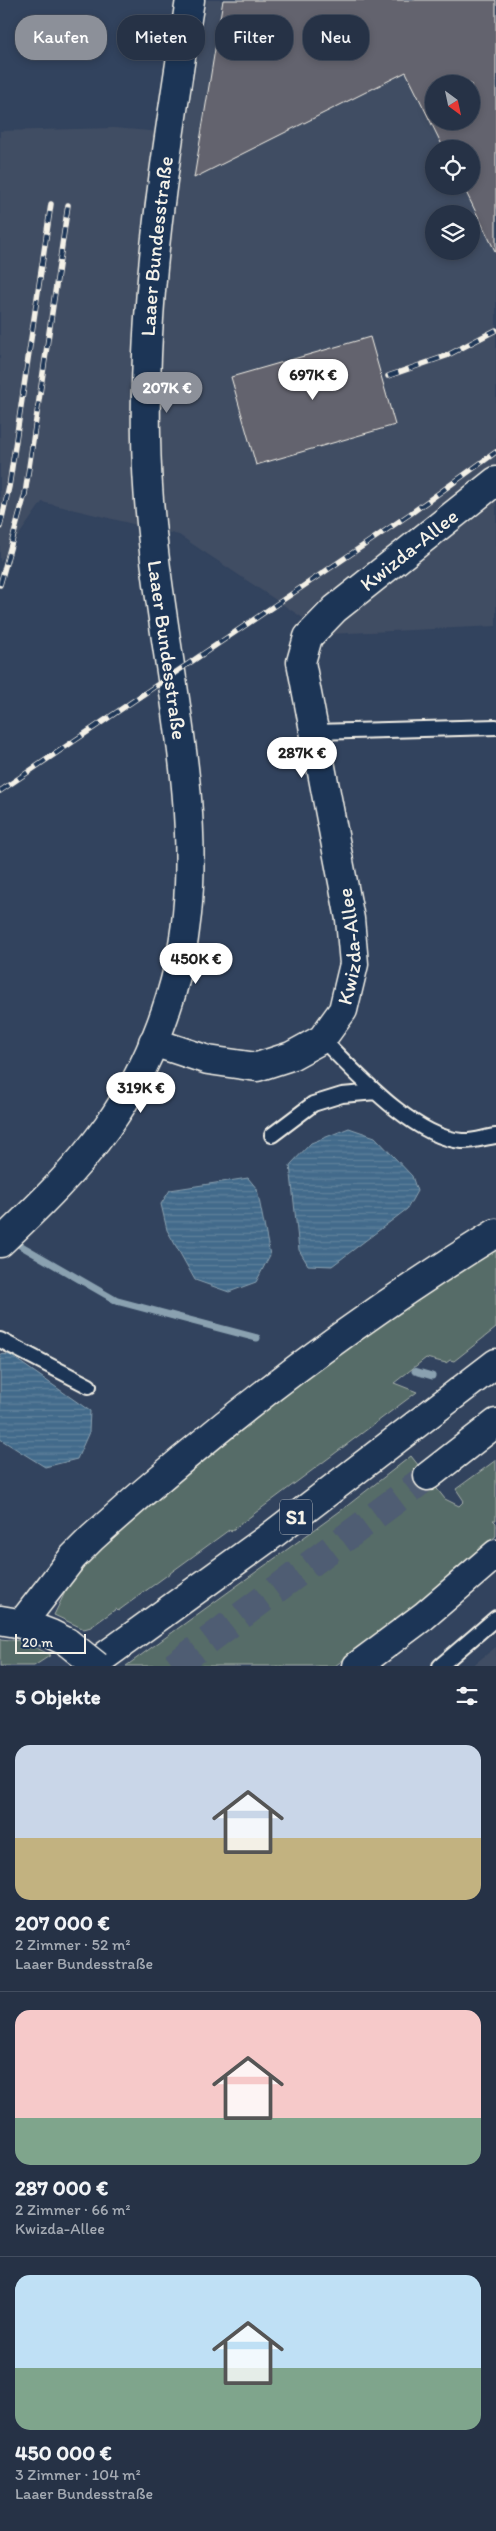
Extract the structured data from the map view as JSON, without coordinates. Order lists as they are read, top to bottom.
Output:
{
  "streets": {
    "main road": ["Laaer Bundesstraße", "Kwizda-Allee", "S1"]
  },
  "crossings": [
    ["Laaer Bundesstraße", "Kwizda-Allee"]
  ],
  "scale_bar": "20 m",
  "north": "bottom right",
  "page": {
    "chip": [
      "Kaufen",
      "Mieten",
      "Filter",
      "Neu"
    ],
    "price": [
      "697K €",
      "207K €",
      "287K €",
      "450K €",
      "319K €"
    ],
    "scale": "20 m",
    "heading": "5 Objekte",
    "list": [
      {
        "name": "207 000 €",
        "note": "2 Zimmer · 52 m² · Laaer Bundesstraße"
      },
      {
        "name": "287 000 €",
        "note": "2 Zimmer · 66 m² · Kwizda-Allee"
      },
      {
        "name": "450 000 €",
        "note": "3 Zimmer · 104 m² · Laaer Bundesstraße"
      }
    ]
  }
}
